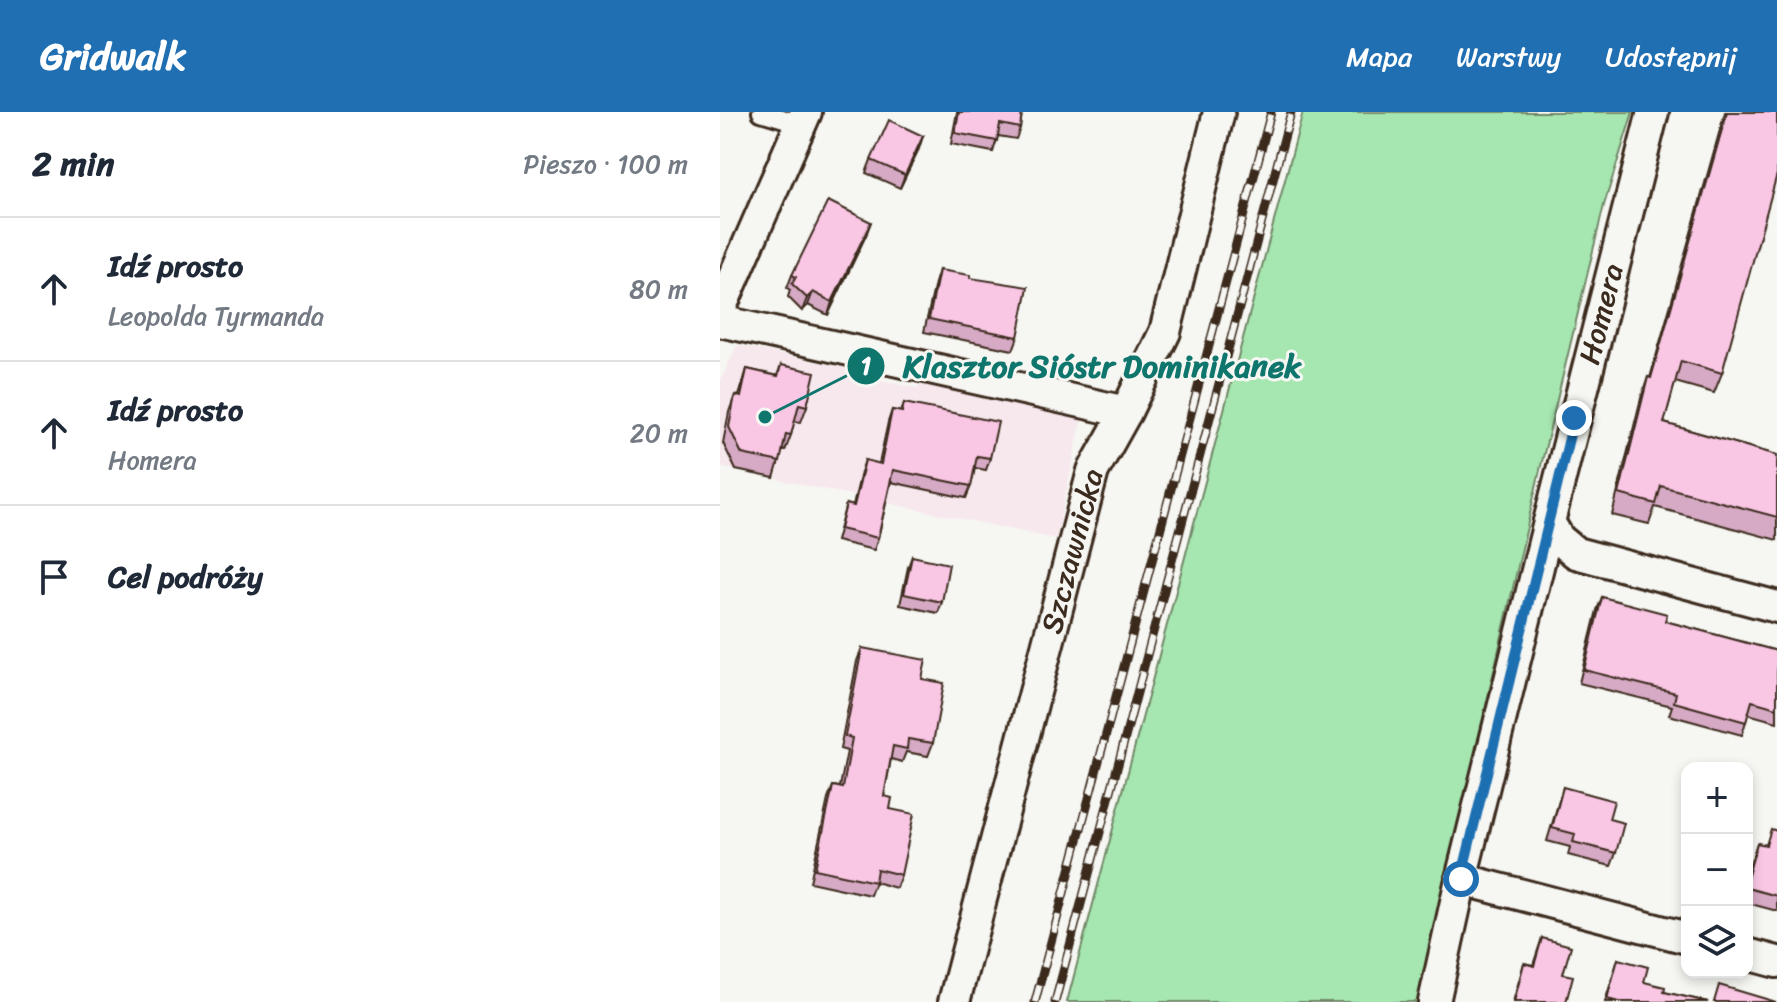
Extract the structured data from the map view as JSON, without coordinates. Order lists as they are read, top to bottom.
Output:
{
  "streets": {
    "street": ["Homera", "Szczawnicka"]
  },
  "places": ["Klasztor Sióstr Dominikanek"],
  "page": {
    "header": "Gridwalk",
    "nav": ["Mapa", "Warstwy", "Udostępnij"],
    "heading": ["2 min", "Pieszo · 100 m"],
    "list": [
      ["Idź prosto", "Leopolda Tyrmanda", "80 m"],
      ["Idź prosto", "Homera", "20 m"],
      "Cel podróży"
    ],
    "map_buttons": ["+", "−"]
  }
}
